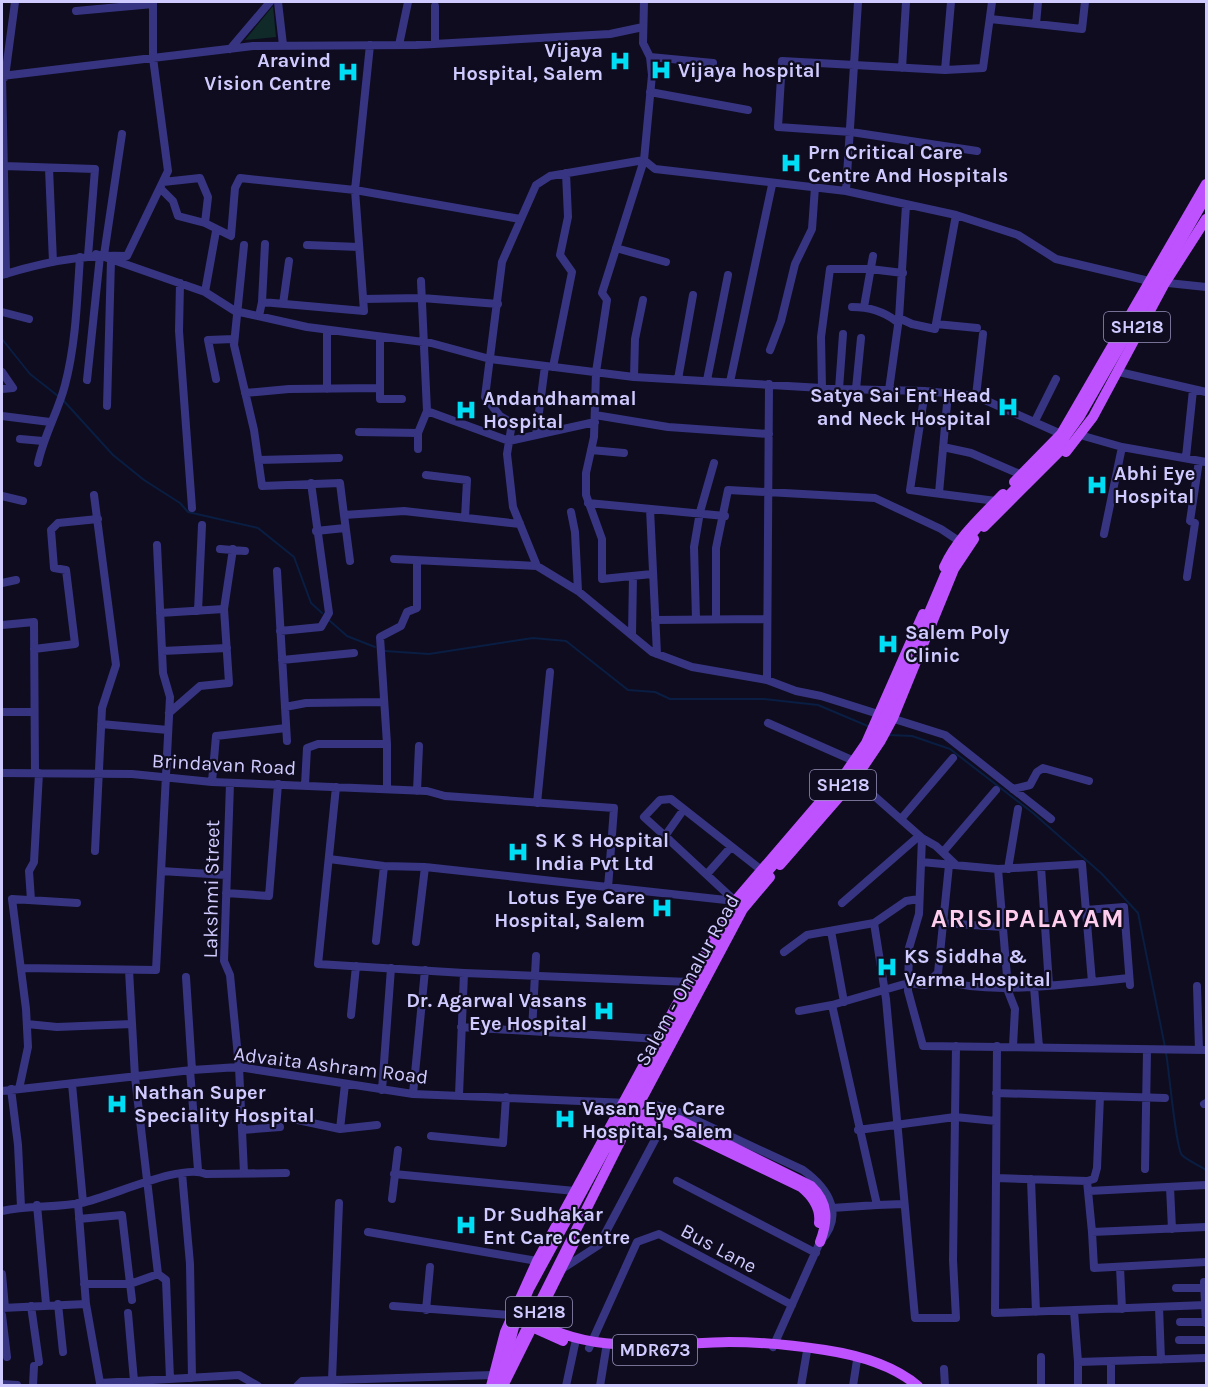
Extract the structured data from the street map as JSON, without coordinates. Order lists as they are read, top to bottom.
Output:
{
  "streets": {
    "main road": ["SH218", "Salem - Omalur Road", "MDR673"],
    "street": [
      "Brindavan Road",
      "Lakshmi Street",
      "Advaita Ashram Road",
      "Bus Lane"
    ]
  },
  "crossings": [
    ["SH218", "Salem - Omalur Road"],
    ["SH218", "Advaita Ashram Road"],
    ["Brindavan Road", "Lakshmi Street"],
    ["Lakshmi Street", "Advaita Ashram Road"],
    ["Salem - Omalur Road", "Advaita Ashram Road"],
    ["Bus Lane", "MDR673"]
  ],
  "districts": ["ARISIPALAYAM"],
  "places": {
    "hospital": [
      "Vijaya Hospital, Salem",
      "Vijaya hospital",
      "Aravind Vision Centre",
      "Prn Critical Care Centre And Hospitals",
      "Satya Sai Ent Head and Neck Hospital",
      "Andandhammal Hospital",
      "Abhi Eye Hospital",
      "Salem Poly Clinic",
      "S K S Hospital India Pvt Ltd",
      "Lotus Eye Care Hospital, Salem",
      "KS Siddha & Varma Hospital",
      "Dr. Agarwal Vasans Eye Hospital",
      "Nathan Super Speciality Hospital",
      "Vasan Eye Care Hospital, Salem",
      "Dr Sudhakar Ent Care Centre"
    ]
  }
}
